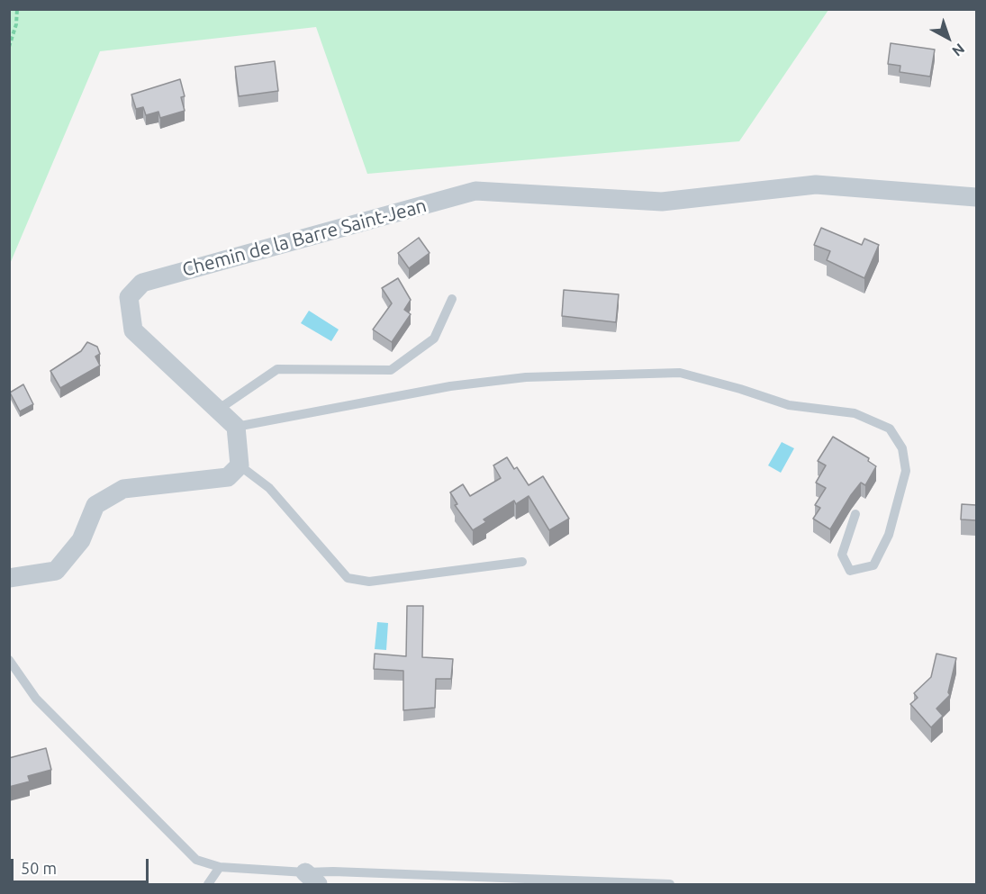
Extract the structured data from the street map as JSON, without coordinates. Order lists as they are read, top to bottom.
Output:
{
  "streets": {
    "street": ["Chemin de la Barre Saint-Jean"]
  },
  "scale_bar": "50 m",
  "north": "bottom right"
}
